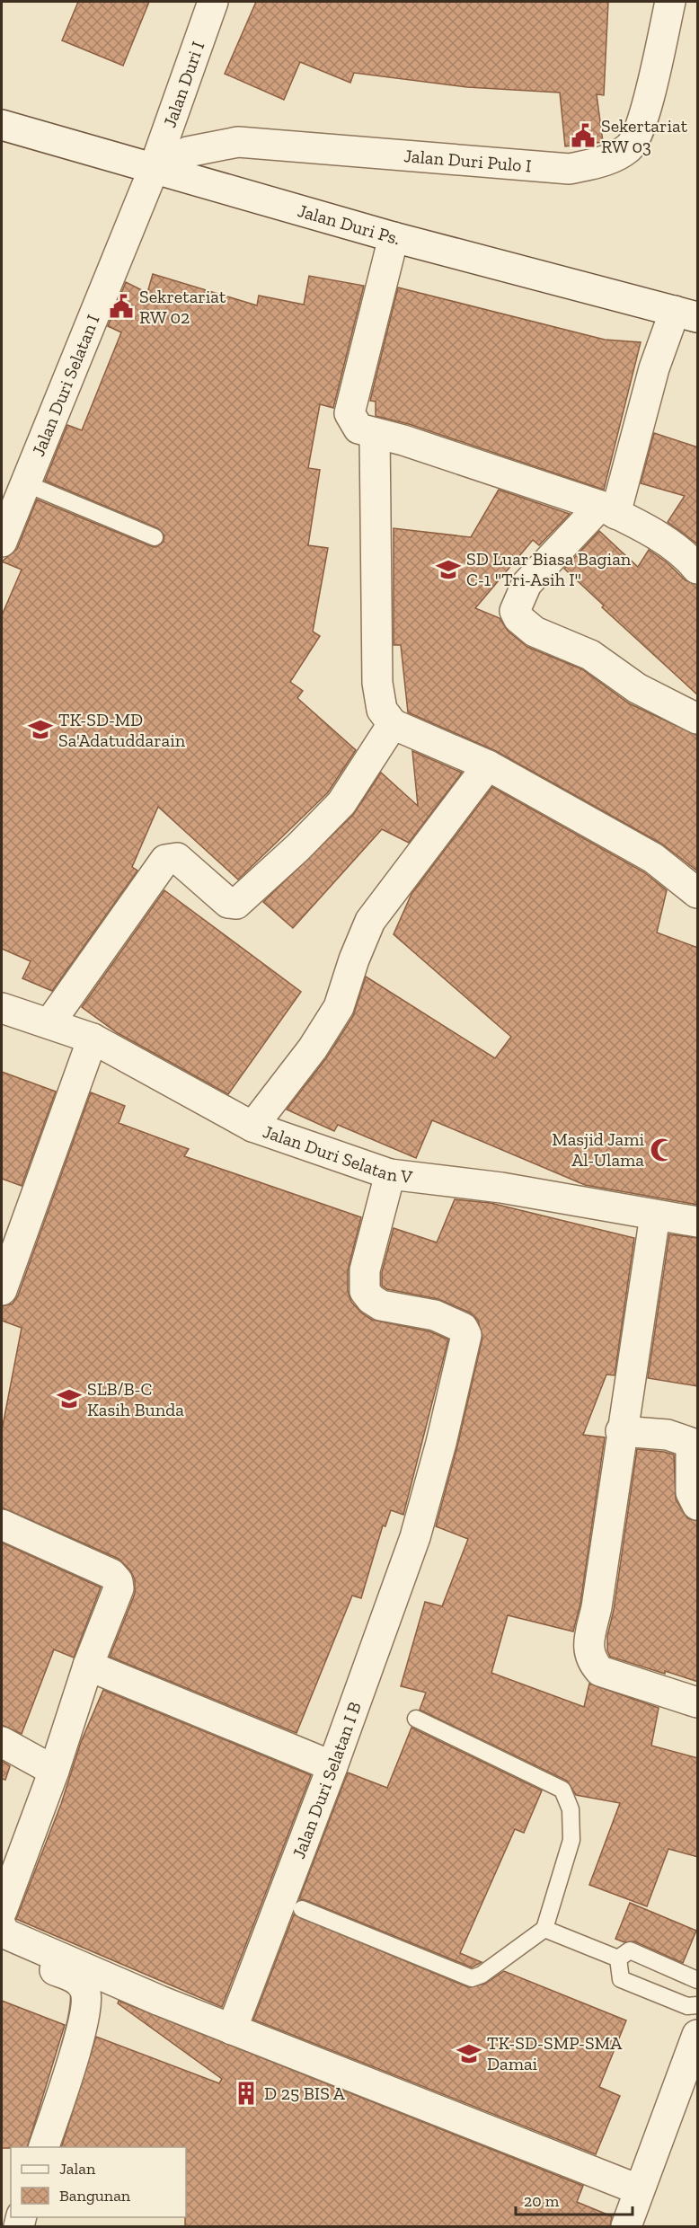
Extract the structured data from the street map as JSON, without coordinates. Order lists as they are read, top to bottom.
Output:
{
  "streets": {
    "street": [
      "Jalan Duri I",
      "Jalan Duri Pulo I",
      "Jalan Duri Ps.",
      "Jalan Duri Selatan I",
      "Jalan Duri Selatan V",
      "Jalan Duri Selatan I B"
    ]
  },
  "crossings": [
    ["Jalan Duri I", "Jalan Duri Pulo I"],
    ["Jalan Duri I", "Jalan Duri Ps."],
    ["Jalan Duri I", "Jalan Duri Selatan I"],
    ["Jalan Duri Pulo I", "Jalan Duri Ps."],
    ["Jalan Duri Pulo I", "Jalan Duri Selatan I"],
    ["Jalan Duri Ps.", "Jalan Duri Selatan I"],
    ["Jalan Duri Selatan V", "Jalan Duri Selatan I B"]
  ],
  "places": {
    "public building": ["Sekertariat RW 03", "Sekretariat RW 02"],
    "school or university": [
      "SD Luar Biasa Bagian C-1 \"Tri-Asih I\"",
      "TK-SD-MD Sa'Adatuddarain",
      "SLB/B-C Kasih Bunda",
      "TK-SD-SMP-SMA Damai"
    ],
    "mosque": ["Masjid Jami Al-Ulama"],
    "building": ["D 25 BIS A"]
  },
  "legend": ["Jalan", "Bangunan"],
  "scale_bar": "20 m"
}
